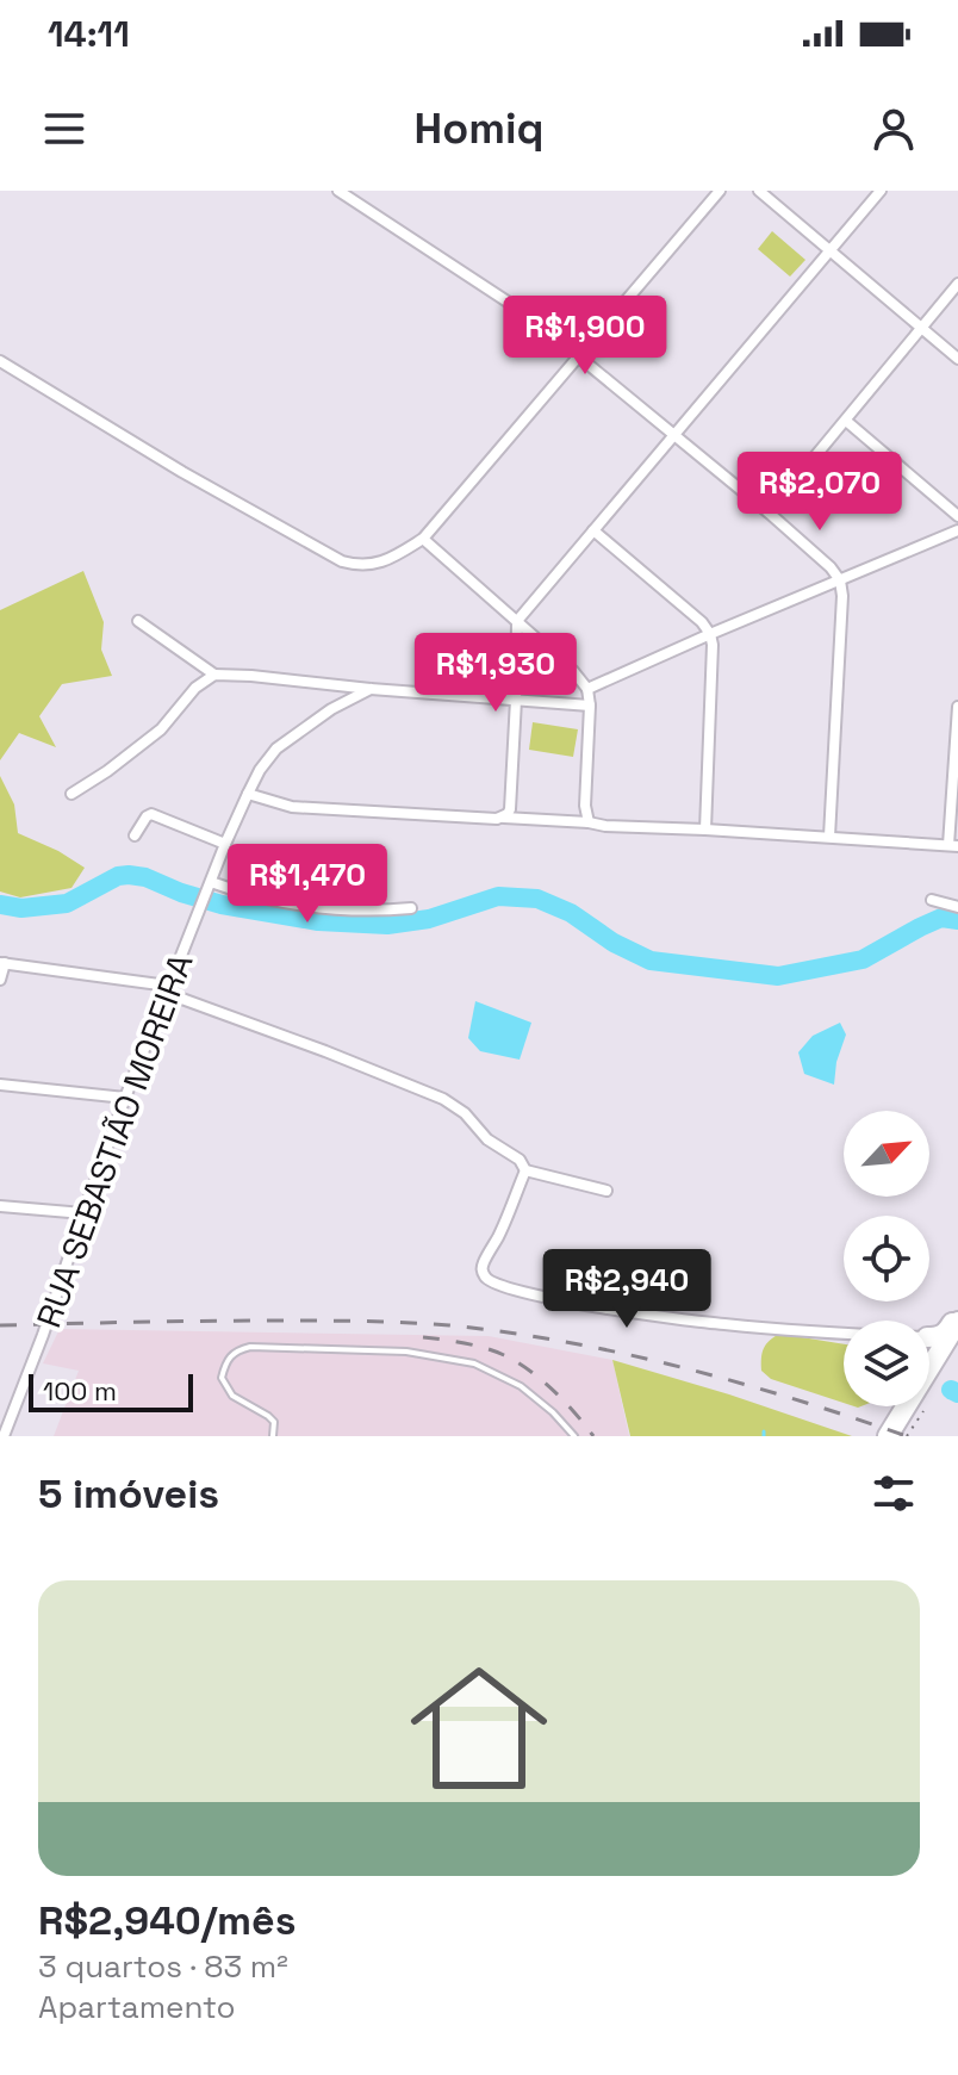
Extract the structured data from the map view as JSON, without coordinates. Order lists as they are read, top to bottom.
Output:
{
  "streets": {
    "street": ["RUA SEBASTIÃO MOREIRA"]
  },
  "scale_bar": "100 m",
  "north": "top right",
  "page": {
    "status": "14:11",
    "header": "Homiq",
    "price": [
      "R$1,900",
      "R$2,070",
      "R$1,930",
      "R$1,470",
      "R$2,940"
    ],
    "scale": "100 m",
    "heading": "5 imóveis",
    "list": [
      {
        "name": "R$2,940/mês",
        "note": "3 quartos · 83 m² · Apartamento"
      }
    ]
  }
}
